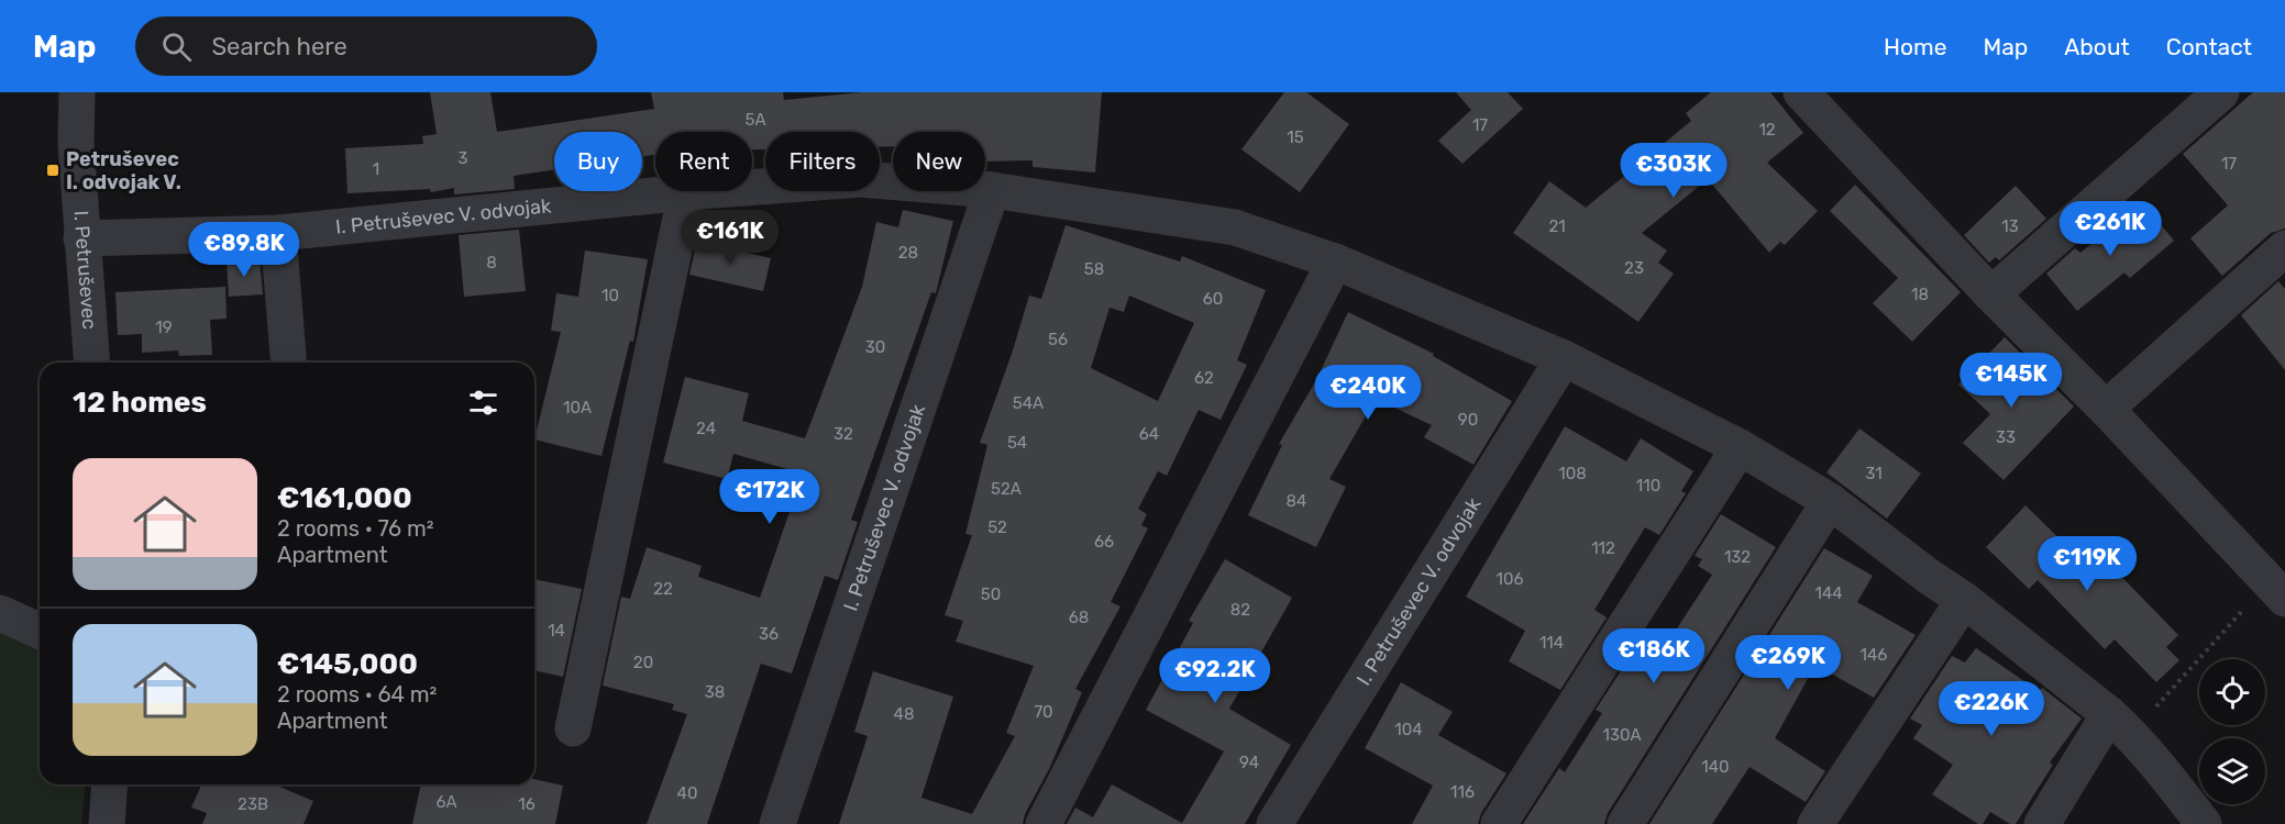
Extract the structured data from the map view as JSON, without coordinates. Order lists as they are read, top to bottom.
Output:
{
  "streets": {
    "street": ["I. Petruševec V. odvojak", "I. Petruševec"]
  },
  "crossings": [
    ["I. Petruševec V. odvojak", "I. Petruševec"]
  ],
  "places": {
    "transit": ["Petruševec I. odvojak V."]
  },
  "house_numbers": [
    "5A",
    "17",
    "12",
    "15",
    "3",
    "17",
    "1",
    "21",
    "13",
    "28",
    "8",
    "23",
    "58",
    "18",
    "10",
    "60",
    "19",
    "56",
    "30",
    "62",
    "54A",
    "10A",
    "90",
    "24",
    "32",
    "64",
    "33",
    "54",
    "108",
    "31",
    "110",
    "52A",
    "84",
    "52",
    "66",
    "112",
    "132",
    "106",
    "22",
    "144",
    "50",
    "82",
    "68",
    "14",
    "36",
    "114",
    "146",
    "20",
    "38",
    "70",
    "48",
    "104",
    "130A",
    "94",
    "140",
    "116",
    "40",
    "6A",
    "23B",
    "16"
  ],
  "page": {
    "header": "Map",
    "search": "Search here",
    "nav": [
      "Home",
      "Map",
      "About",
      "Contact"
    ],
    "chip": [
      "Buy",
      "Rent",
      "Filters",
      "New"
    ],
    "price": [
      "€303K",
      "€261K",
      "€161K",
      "€89.8K",
      "€145K",
      "€240K",
      "€172K",
      "€119K",
      "€186K",
      "€269K",
      "€92.2K",
      "€226K"
    ],
    "heading": "12 homes",
    "list": [
      {
        "name": "€161,000",
        "note": "2 rooms · 76 m² · Apartment"
      },
      {
        "name": "€145,000",
        "note": "2 rooms · 64 m² · Apartment"
      }
    ]
  }
}
